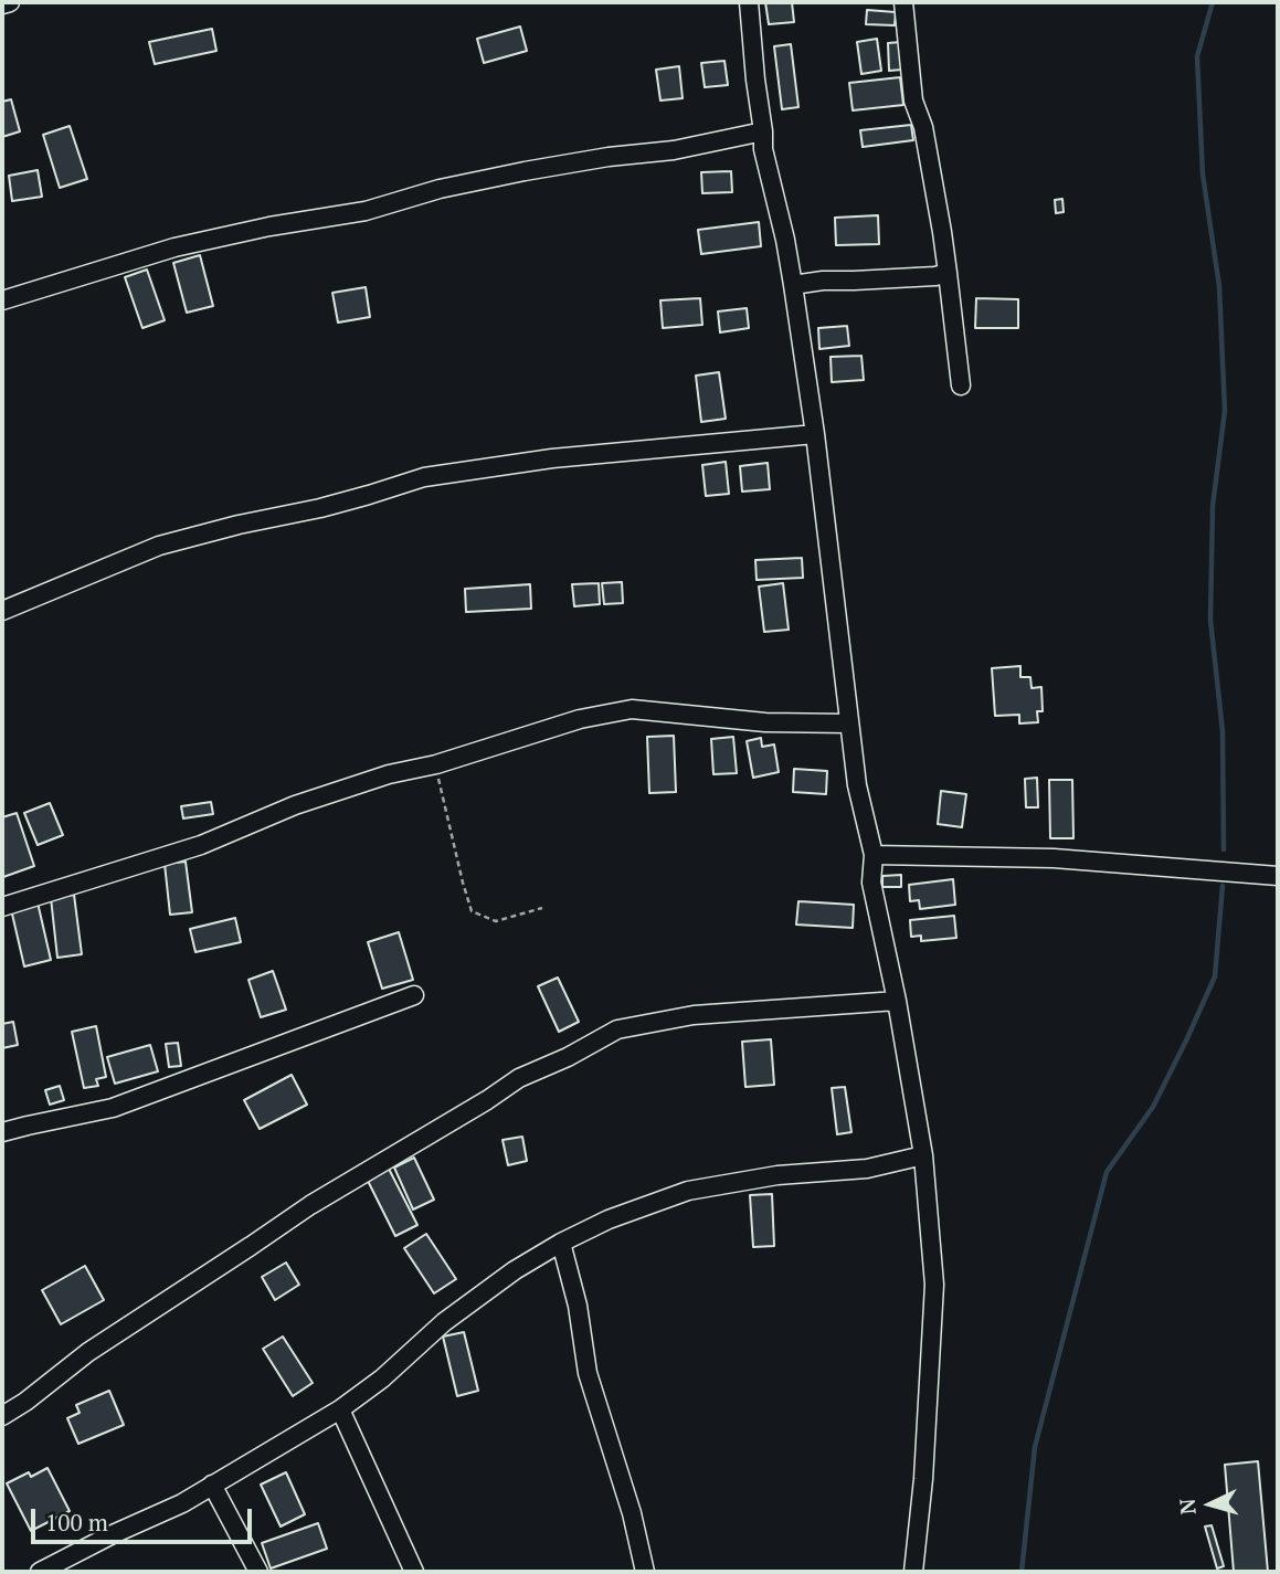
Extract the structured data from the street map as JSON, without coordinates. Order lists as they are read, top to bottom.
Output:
{
  "scale_bar": "100 m",
  "north": "left"
}
